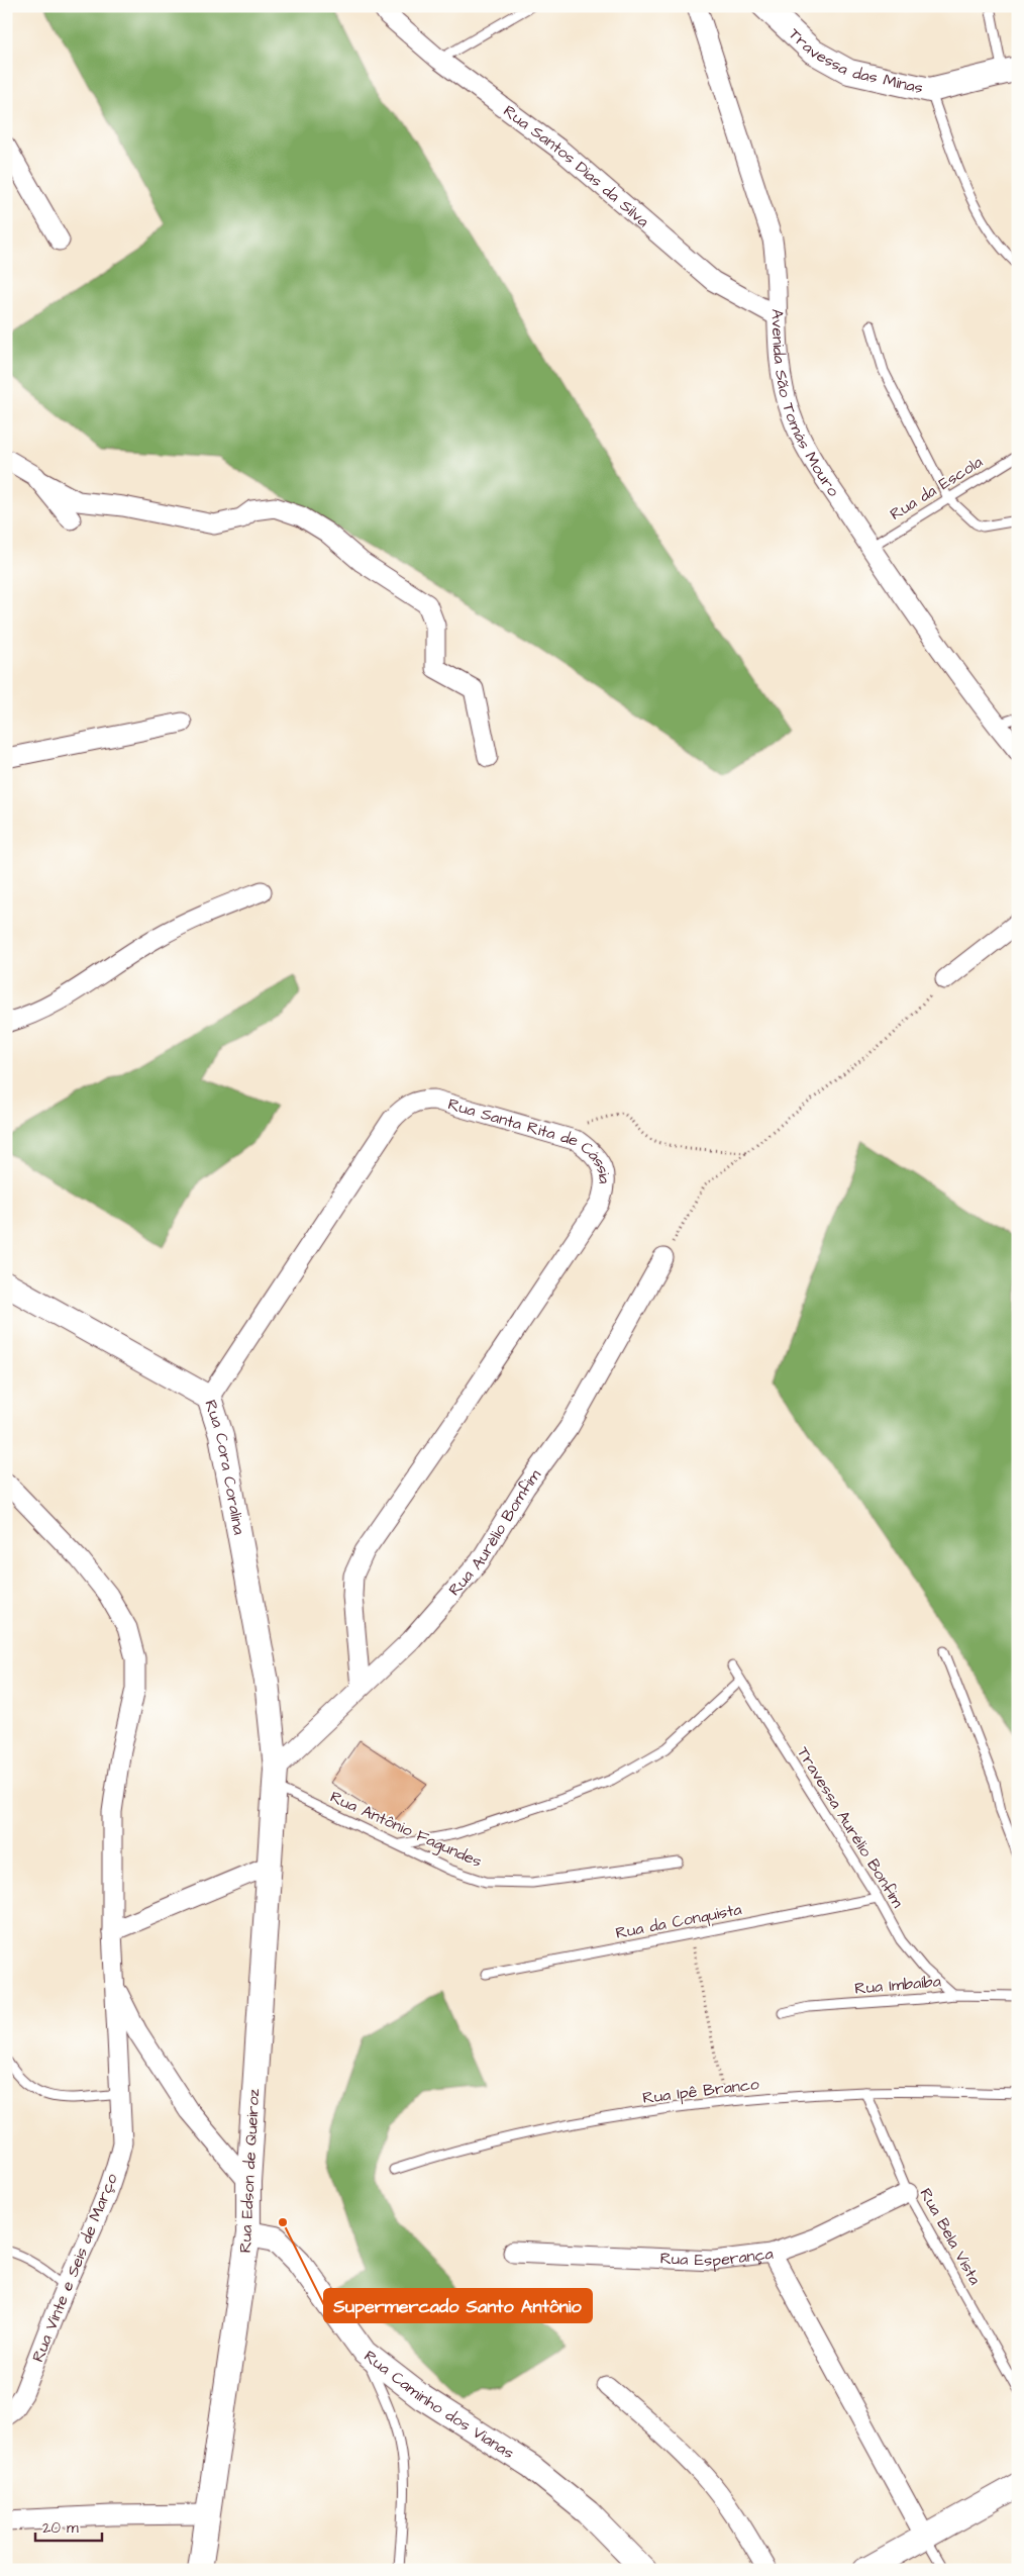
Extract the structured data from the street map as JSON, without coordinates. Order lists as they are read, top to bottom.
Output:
{
  "streets": {
    "street": [
      "Travessa das Minas",
      "Rua Santos Dias da Silva",
      "Avenida São Tomás Mouro",
      "Rua Santa Rita de Cássia",
      "Rua Cora Coralina",
      "Rua Aurèlio Bomfim",
      "Rua Edson de Queiroz",
      "Rua Esperança",
      "Rua Vinte e Seis de Março",
      "Rua Caminho dos Vianas"
    ],
    "lane": [
      "Rua da Escola",
      "Travessa Aurélio Bonfim",
      "Rua Antônio Fagundes",
      "Rua da Conquista",
      "Rua Imbaíba",
      "Rua Ipê Branco",
      "Rua Bela Vista"
    ]
  },
  "crossings": [
    ["Rua Santos Dias da Silva", "Avenida São Tomás Mouro"],
    ["Avenida São Tomás Mouro", "Rua da Escola"],
    ["Rua Santa Rita de Cássia", "Rua Cora Coralina"],
    ["Rua Santa Rita de Cássia", "Rua Aurèlio Bomfim"],
    ["Rua Cora Coralina", "Rua Aurèlio Bomfim"],
    ["Rua Cora Coralina", "Rua Antônio Fagundes"],
    ["Rua Cora Coralina", "Rua Edson de Queiroz"],
    ["Rua Aurèlio Bomfim", "Rua Antônio Fagundes"],
    ["Rua Aurèlio Bomfim", "Rua Edson de Queiroz"],
    ["Travessa Aurélio Bonfim", "Rua da Conquista"],
    ["Travessa Aurélio Bonfim", "Rua Imbaíba"],
    ["Rua Antônio Fagundes", "Rua Edson de Queiroz"],
    ["Rua Ipê Branco", "Rua Bela Vista"],
    ["Rua Edson de Queiroz", "Rua Caminho dos Vianas"],
    ["Rua Bela Vista", "Rua Esperança"]
  ],
  "places": ["Supermercado Santo Antônio"],
  "scale_bar": "20 m"
}
